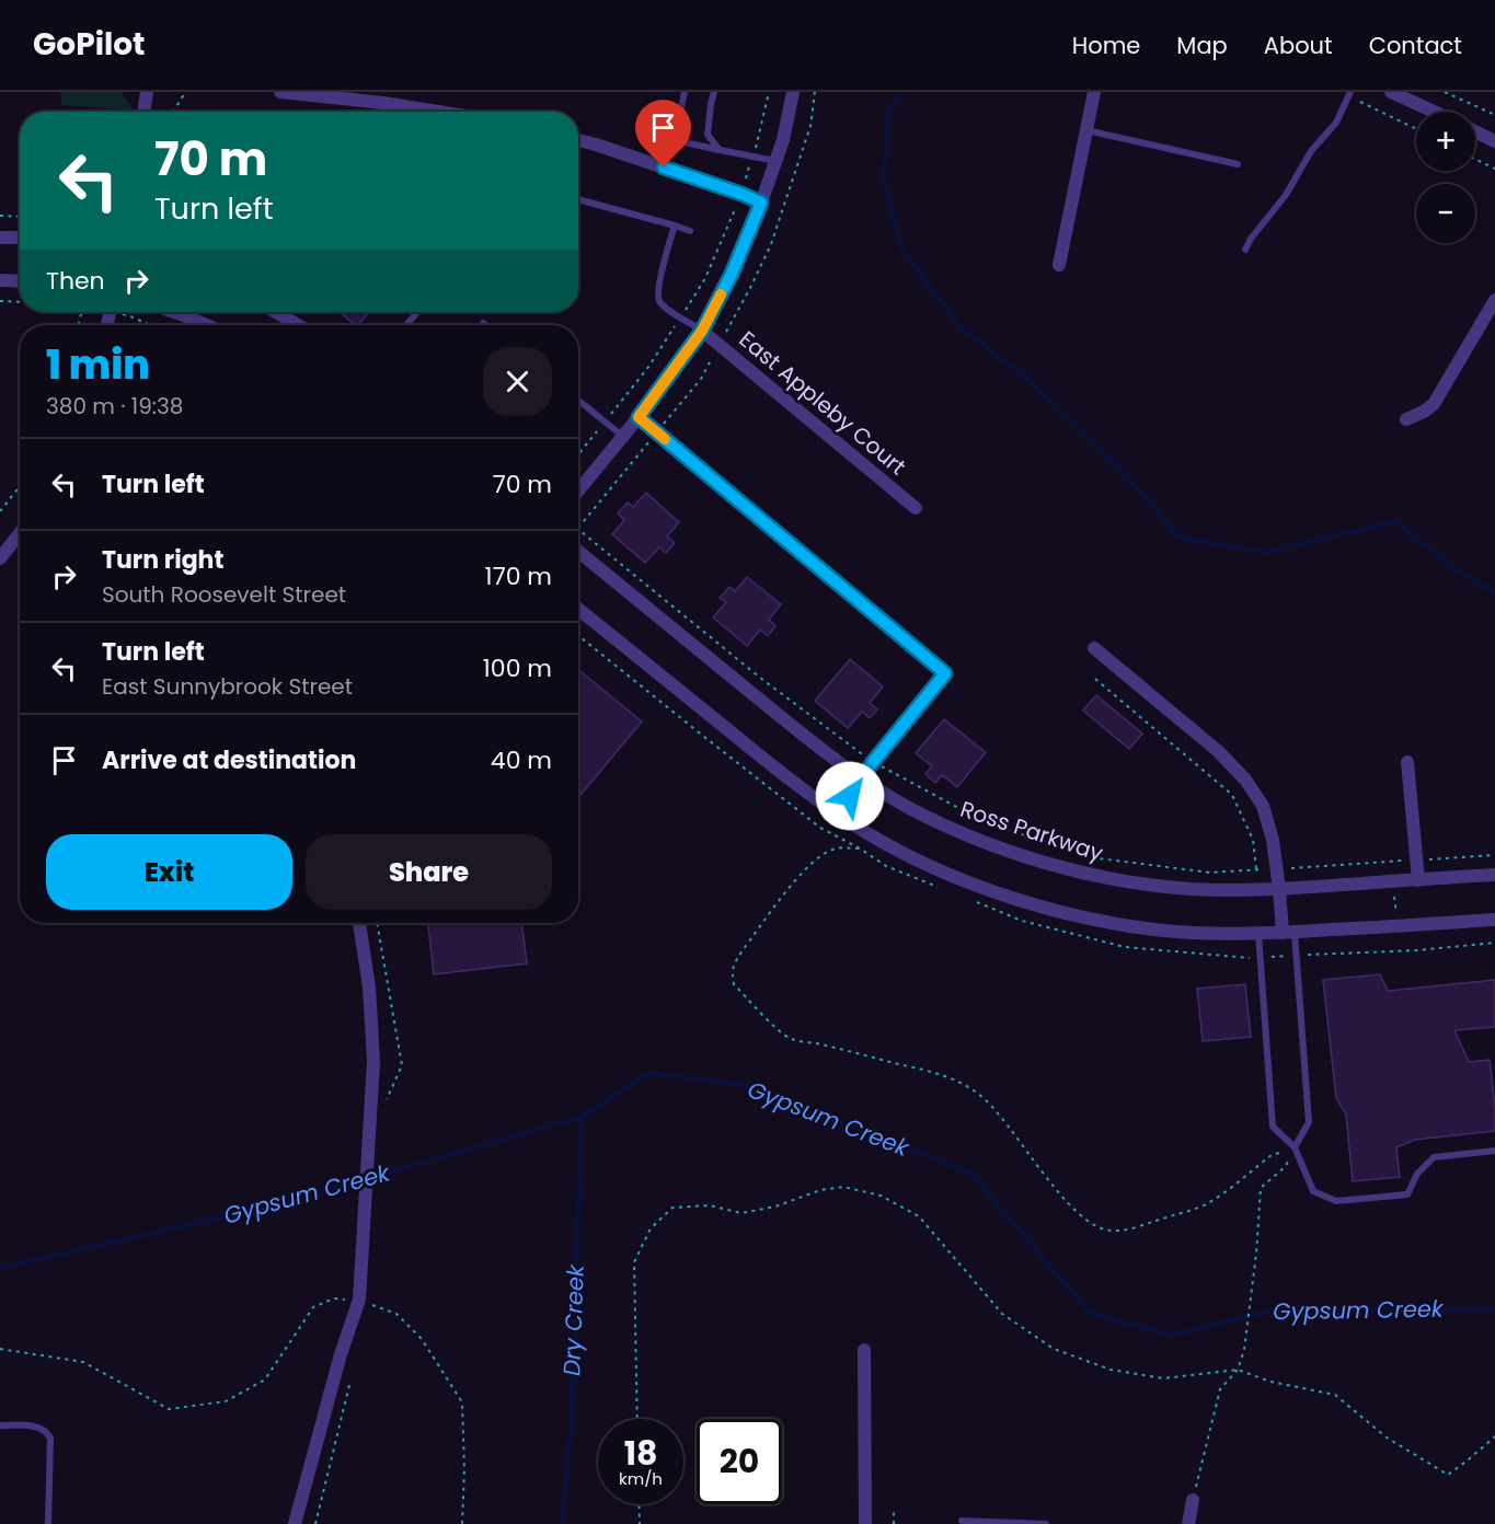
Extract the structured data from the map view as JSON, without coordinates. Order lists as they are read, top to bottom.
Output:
{
  "streets": {
    "street": ["East Appleby Court", "Ross Parkway"]
  },
  "water": ["Gypsum Creek", "Dry Creek"],
  "page": {
    "header": "GoPilot",
    "nav": [
      "Home",
      "Map",
      "About",
      "Contact"
    ],
    "map_buttons": ["+", "−"],
    "turn": ["70 m", "Turn left"],
    "then": "Then",
    "heading": ["1 min", "380 m · 19:38"],
    "list": [
      {
        "name": "Turn left",
        "value": "70 m"
      },
      {
        "name": "Turn right",
        "note": "South Roosevelt Street",
        "value": "170 m"
      },
      {
        "name": "Turn left",
        "note": "East Sunnybrook Street",
        "value": "100 m"
      },
      {
        "name": "Arrive at destination",
        "value": "40 m"
      }
    ],
    "buttons": ["Exit", "Share"],
    "speed": "18 km/h",
    "limit": "20"
  }
}
